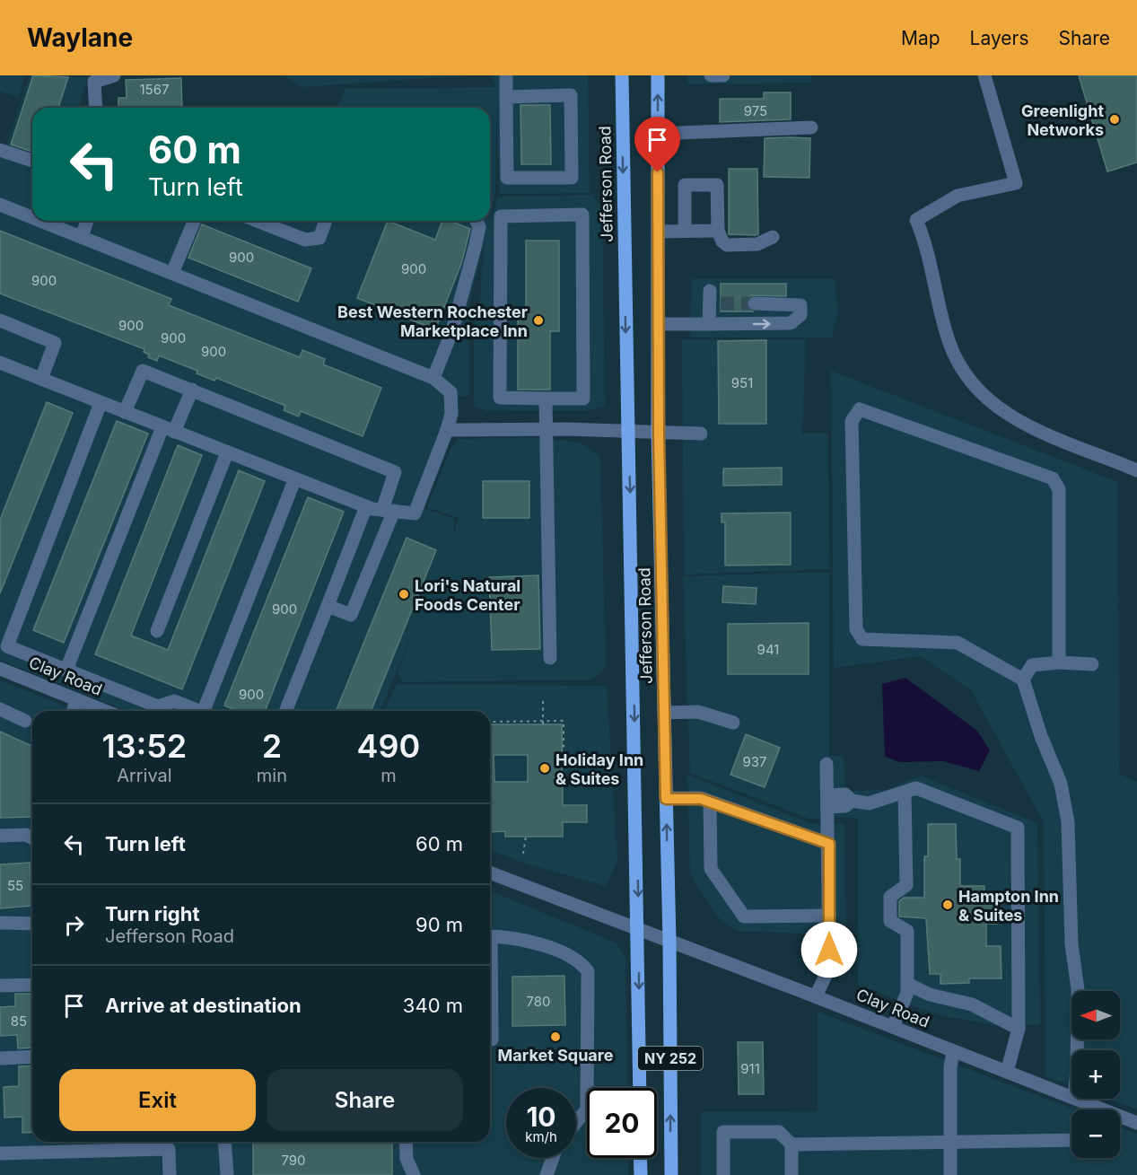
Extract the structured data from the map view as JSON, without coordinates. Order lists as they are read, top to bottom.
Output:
{
  "streets": {
    "main road": ["Jefferson Road", "NY 252"],
    "street": ["Clay Road"]
  },
  "crossings": [
    ["Jefferson Road", "Clay Road"]
  ],
  "places": [
    "Greenlight Networks",
    "Best Western Rochester Marketplace Inn",
    "Lori's Natural Foods Center",
    "Holiday Inn & Suites",
    "Hampton Inn & Suites",
    "Market Square"
  ],
  "house_numbers": [
    "1567",
    "975",
    "900",
    "900",
    "900",
    "900",
    "900",
    "900",
    "951",
    "900",
    "941",
    "900",
    "937",
    "55",
    "780",
    "85",
    "911",
    "790"
  ],
  "north": "left",
  "page": {
    "header": "Waylane",
    "nav": ["Map", "Layers", "Share"],
    "turn": ["60 m", "Turn left"],
    "eta": [
      "13:52",
      "Arrival",
      "2",
      "min",
      "490",
      "m"
    ],
    "list": [
      {
        "name": "Turn left",
        "value": "60 m"
      },
      {
        "name": "Turn right",
        "note": "Jefferson Road",
        "value": "90 m"
      },
      {
        "name": "Arrive at destination",
        "value": "340 m"
      }
    ],
    "map_buttons": ["+", "−"],
    "buttons": ["Exit", "Share"],
    "speed": "10 km/h",
    "limit": "20"
  }
}
